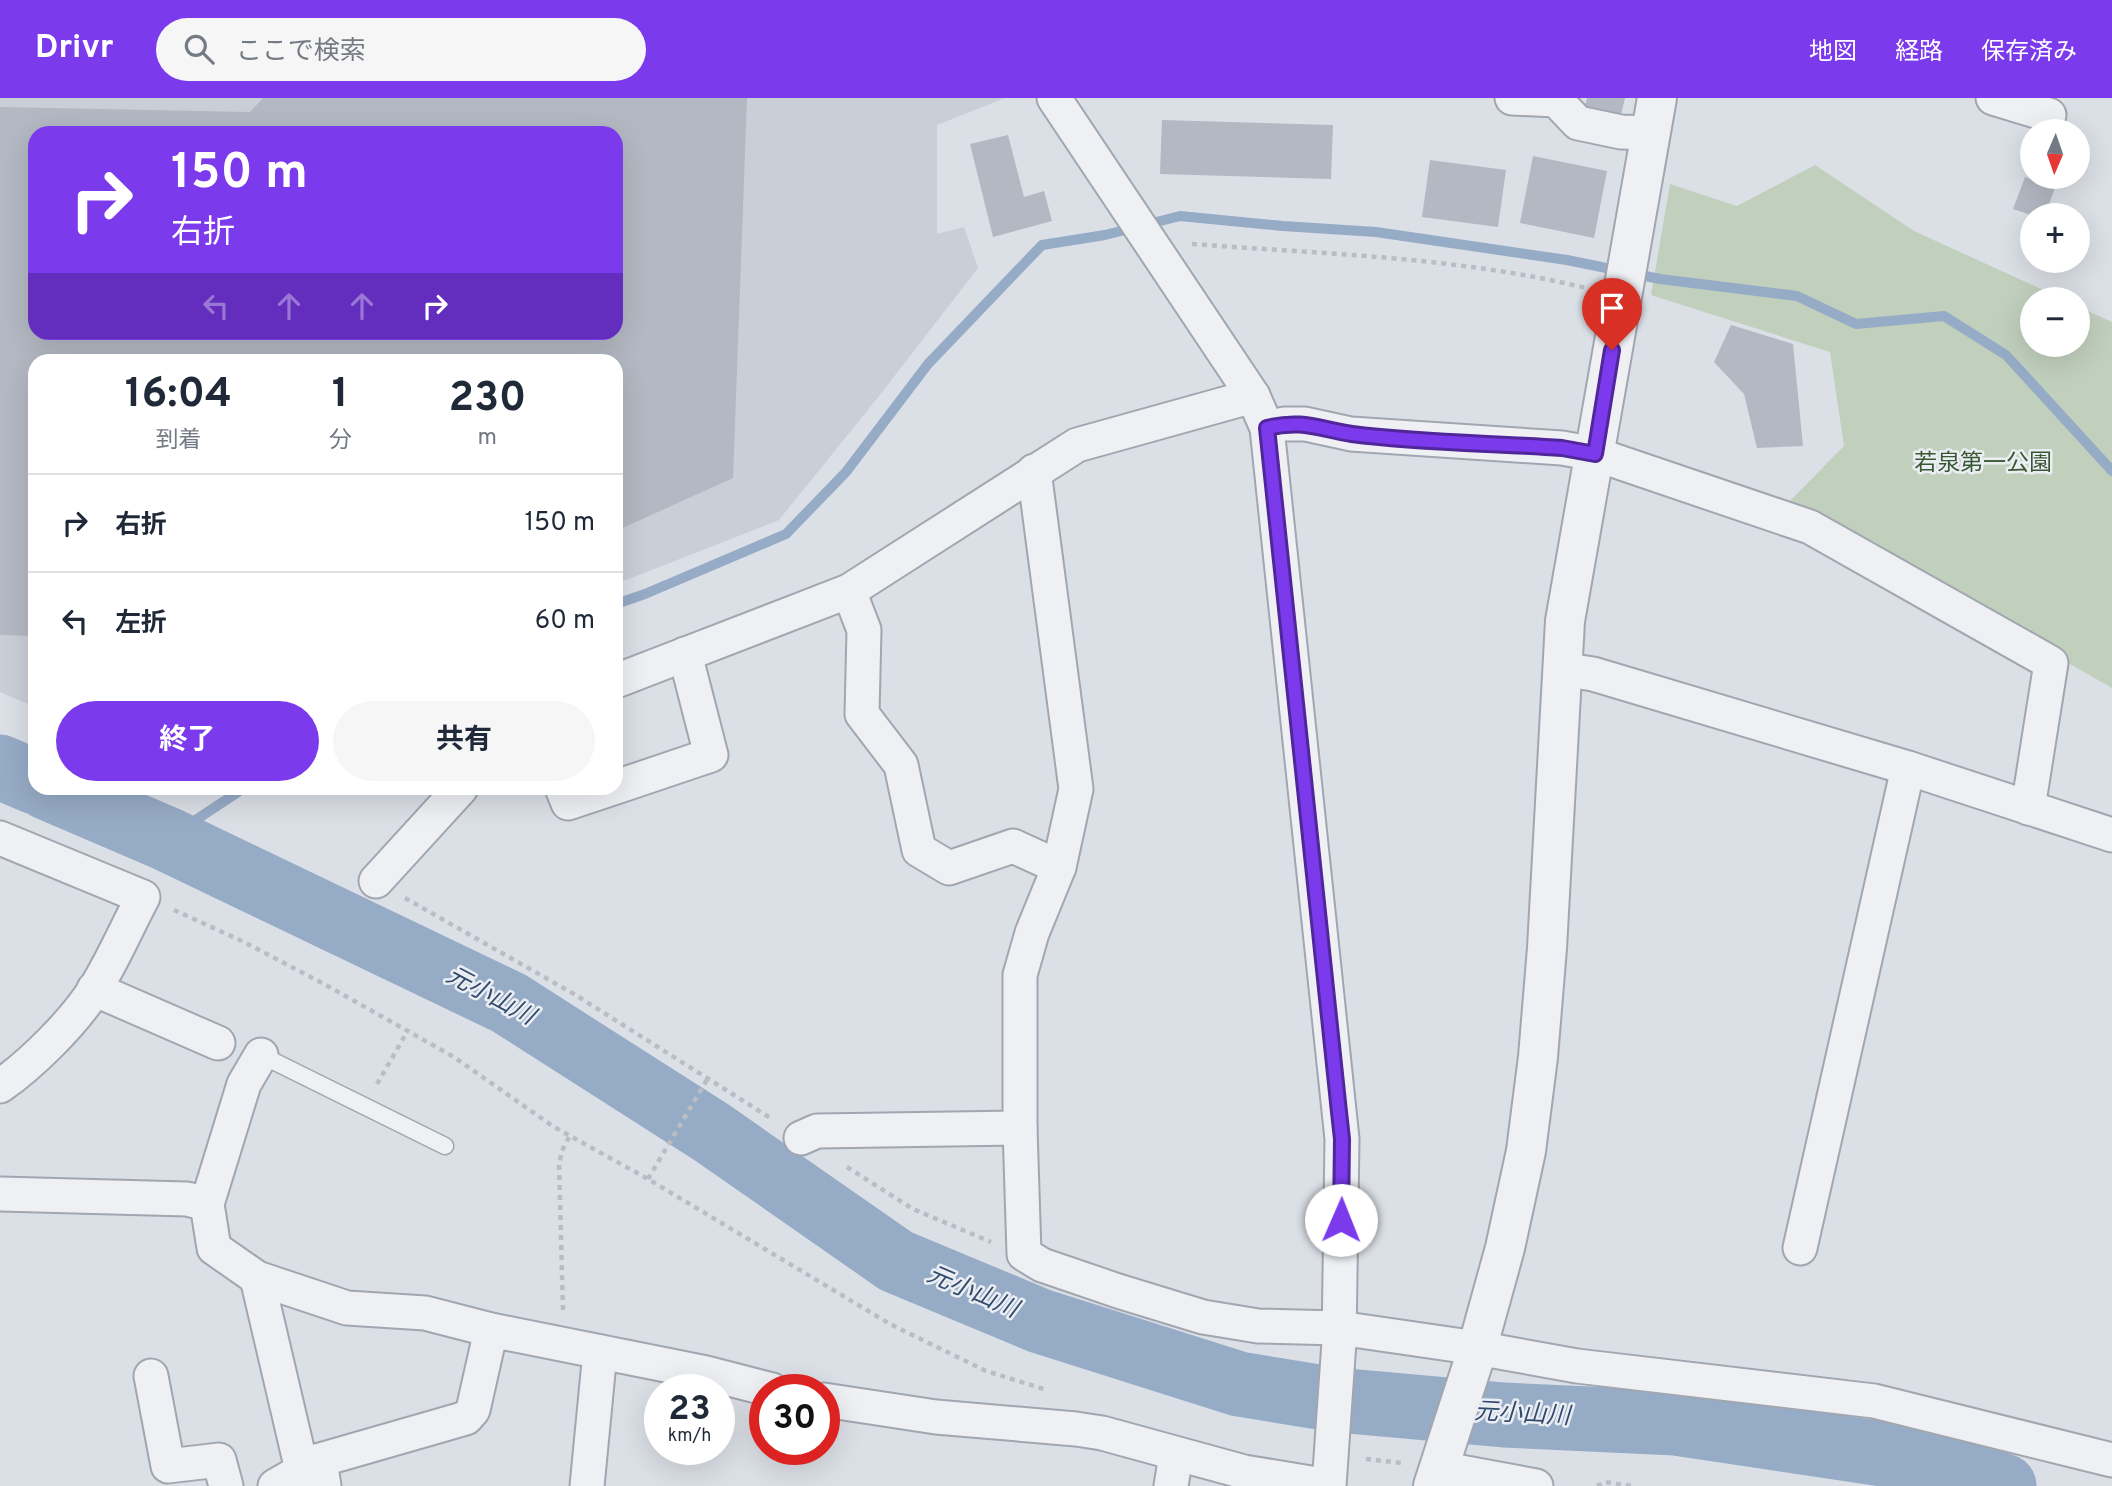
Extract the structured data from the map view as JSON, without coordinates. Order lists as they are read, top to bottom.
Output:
{
  "water": ["元小山川"],
  "parks": ["若泉第一公園"],
  "north": "bottom",
  "page": {
    "header": "Drivr",
    "search": "ここで検索",
    "nav": ["地図", "経路", "保存済み"],
    "map_buttons": ["+", "−"],
    "turn": ["150 m", "右折"],
    "eta": [
      "16:04",
      "到着",
      "1",
      "分",
      "230",
      "m"
    ],
    "list": [
      {
        "name": "右折",
        "value": "150 m"
      },
      {
        "name": "左折",
        "value": "60 m"
      }
    ],
    "buttons": ["終了", "共有"],
    "speed": "23 km/h",
    "limit": "30"
  }
}
